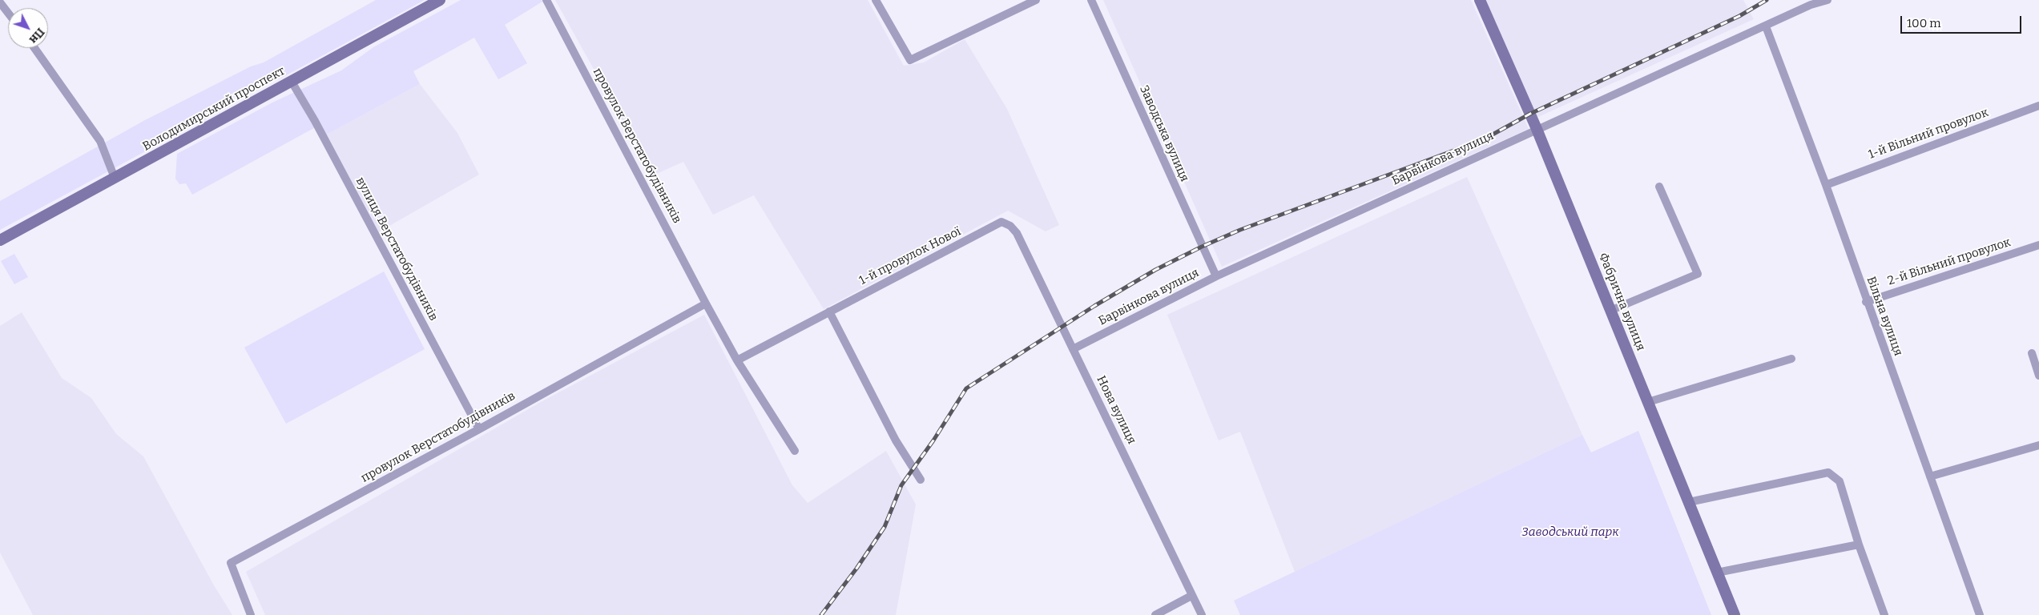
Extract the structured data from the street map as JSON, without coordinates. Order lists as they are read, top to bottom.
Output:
{
  "streets": {
    "street": [
      "Володимирський проспект",
      "Заводська вулиця",
      "1-й Вільний провулок",
      "провулок Верстатобудівників",
      "Барвінкова вулиця",
      "вулиця Верстатобудівників",
      "1-й провулок Нової",
      "2-й Вільний провулок",
      "Фабрична вулиця",
      "Вільна вулиця",
      "Нова вулиця"
    ]
  },
  "crossings": [
    ["Володимирський проспект", "вулиця Верстатобудівників"],
    ["Заводська вулиця", "Барвінкова вулиця"],
    ["1-й Вільний провулок", "Вільна вулиця"],
    ["провулок Верстатобудівників", "вулиця Верстатобудівників"],
    ["провулок Верстатобудівників", "1-й провулок Нової"],
    ["Барвінкова вулиця", "Фабрична вулиця"],
    ["Барвінкова вулиця", "Вільна вулиця"],
    ["Барвінкова вулиця", "Нова вулиця"],
    ["1-й провулок Нової", "Нова вулиця"],
    ["2-й Вільний провулок", "Вільна вулиця"]
  ],
  "parks": ["Заводський парк"],
  "scale_bar": "100 m",
  "north": "bottom right"
}
